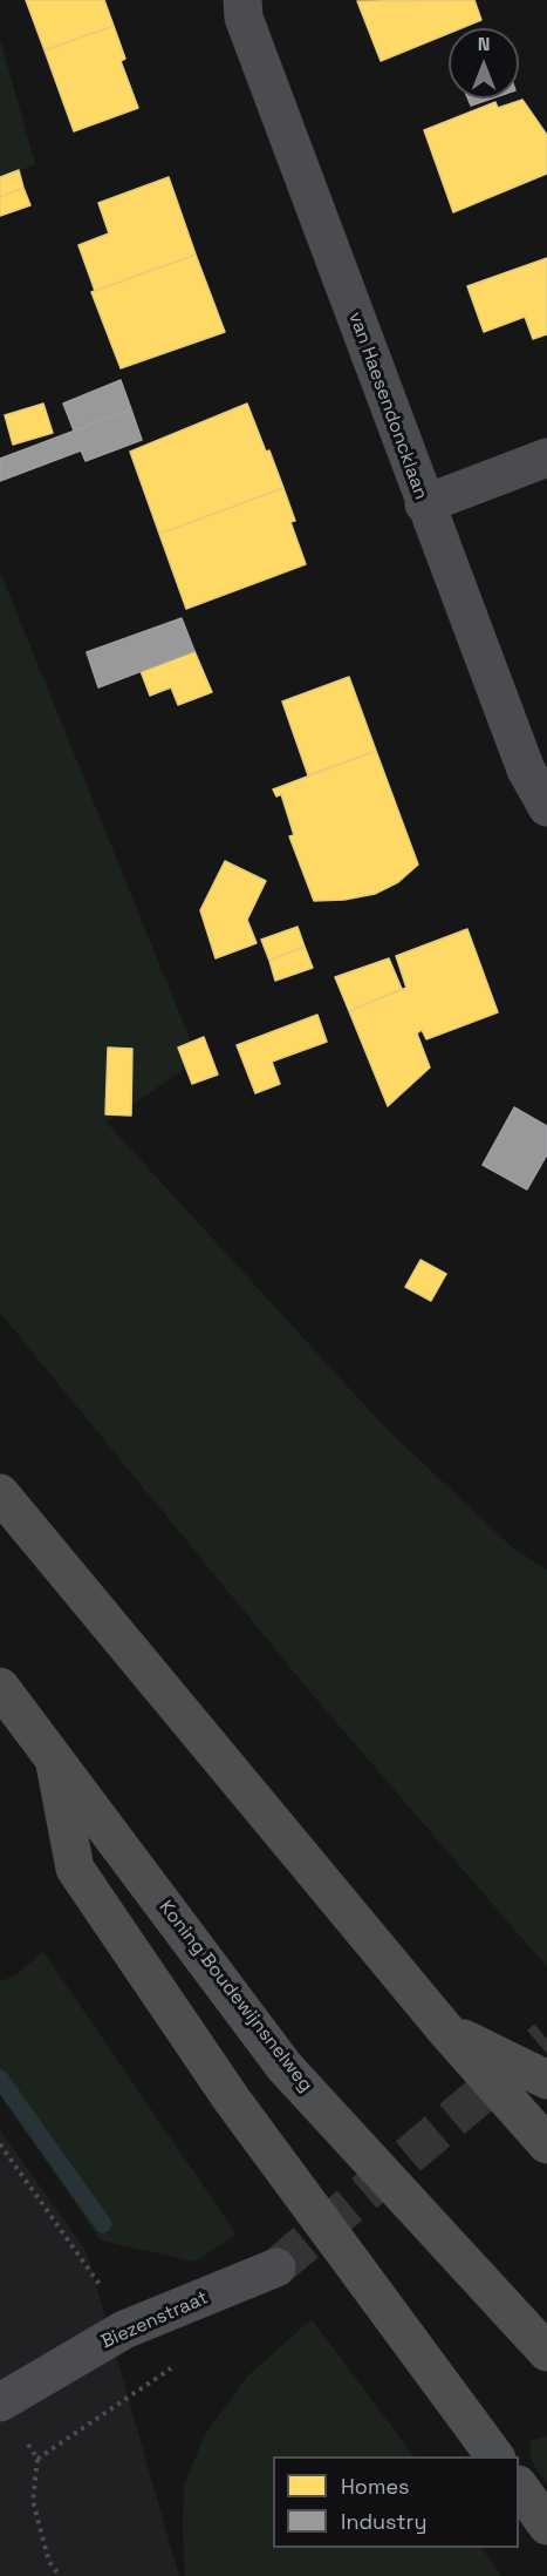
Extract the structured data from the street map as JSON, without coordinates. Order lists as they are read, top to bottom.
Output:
{
  "streets": {
    "highway": ["Koning Boudewijnsnelweg"],
    "street": ["van Haesendoncklaan", "Biezenstraat"]
  },
  "legend": ["Homes", "Industry"],
  "north": "top"
}
